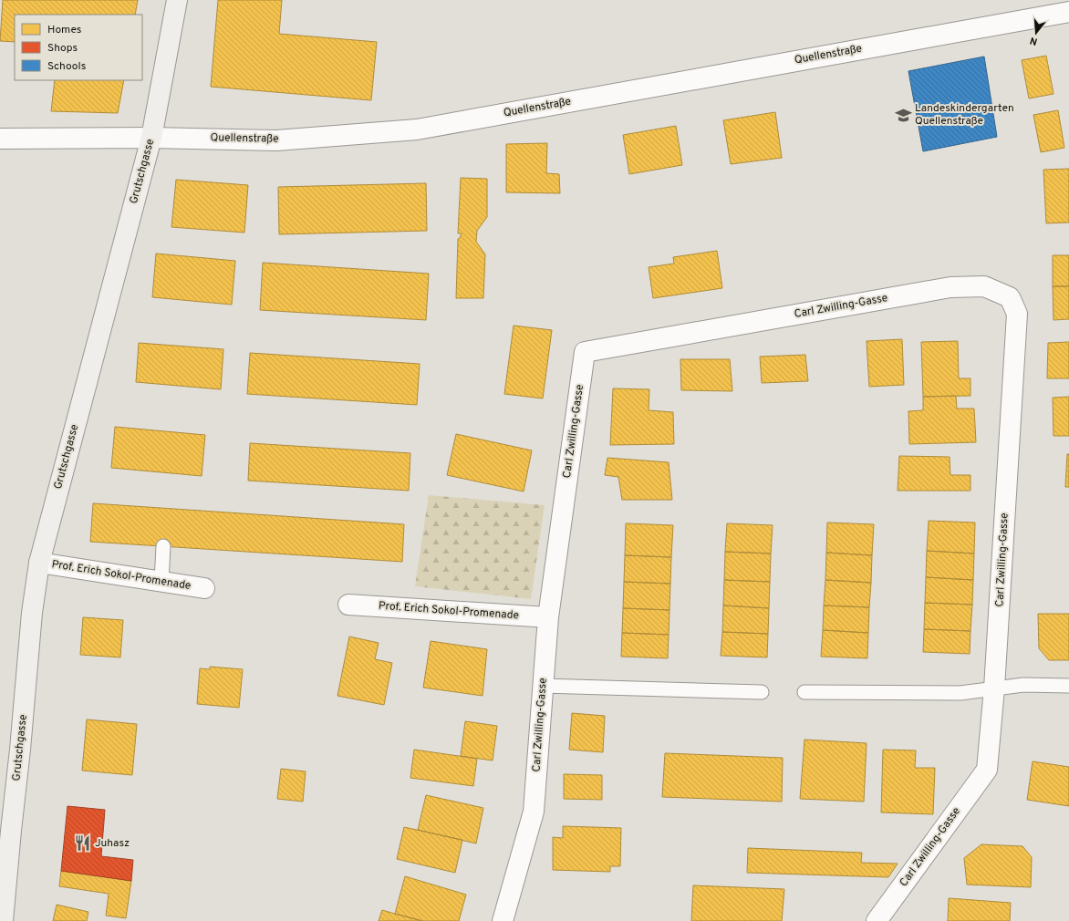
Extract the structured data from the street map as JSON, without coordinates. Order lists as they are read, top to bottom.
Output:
{
  "streets": {
    "main road": ["Grutschgasse"],
    "street": ["Quellenstraße", "Carl Zwilling-Gasse", "Prof. Erich Sokol-Promenade"]
  },
  "crossings": [
    ["Quellenstraße", "Grutschgasse"],
    ["Grutschgasse", "Prof. Erich Sokol-Promenade"],
    ["Carl Zwilling-Gasse", "Prof. Erich Sokol-Promenade"]
  ],
  "places": {
    "school or university": ["Landeskindergarten Quellenstraße"],
    "restaurant": ["Juhasz"]
  },
  "legend": ["Homes", "Shops", "Schools"],
  "north": "bottom"
}
